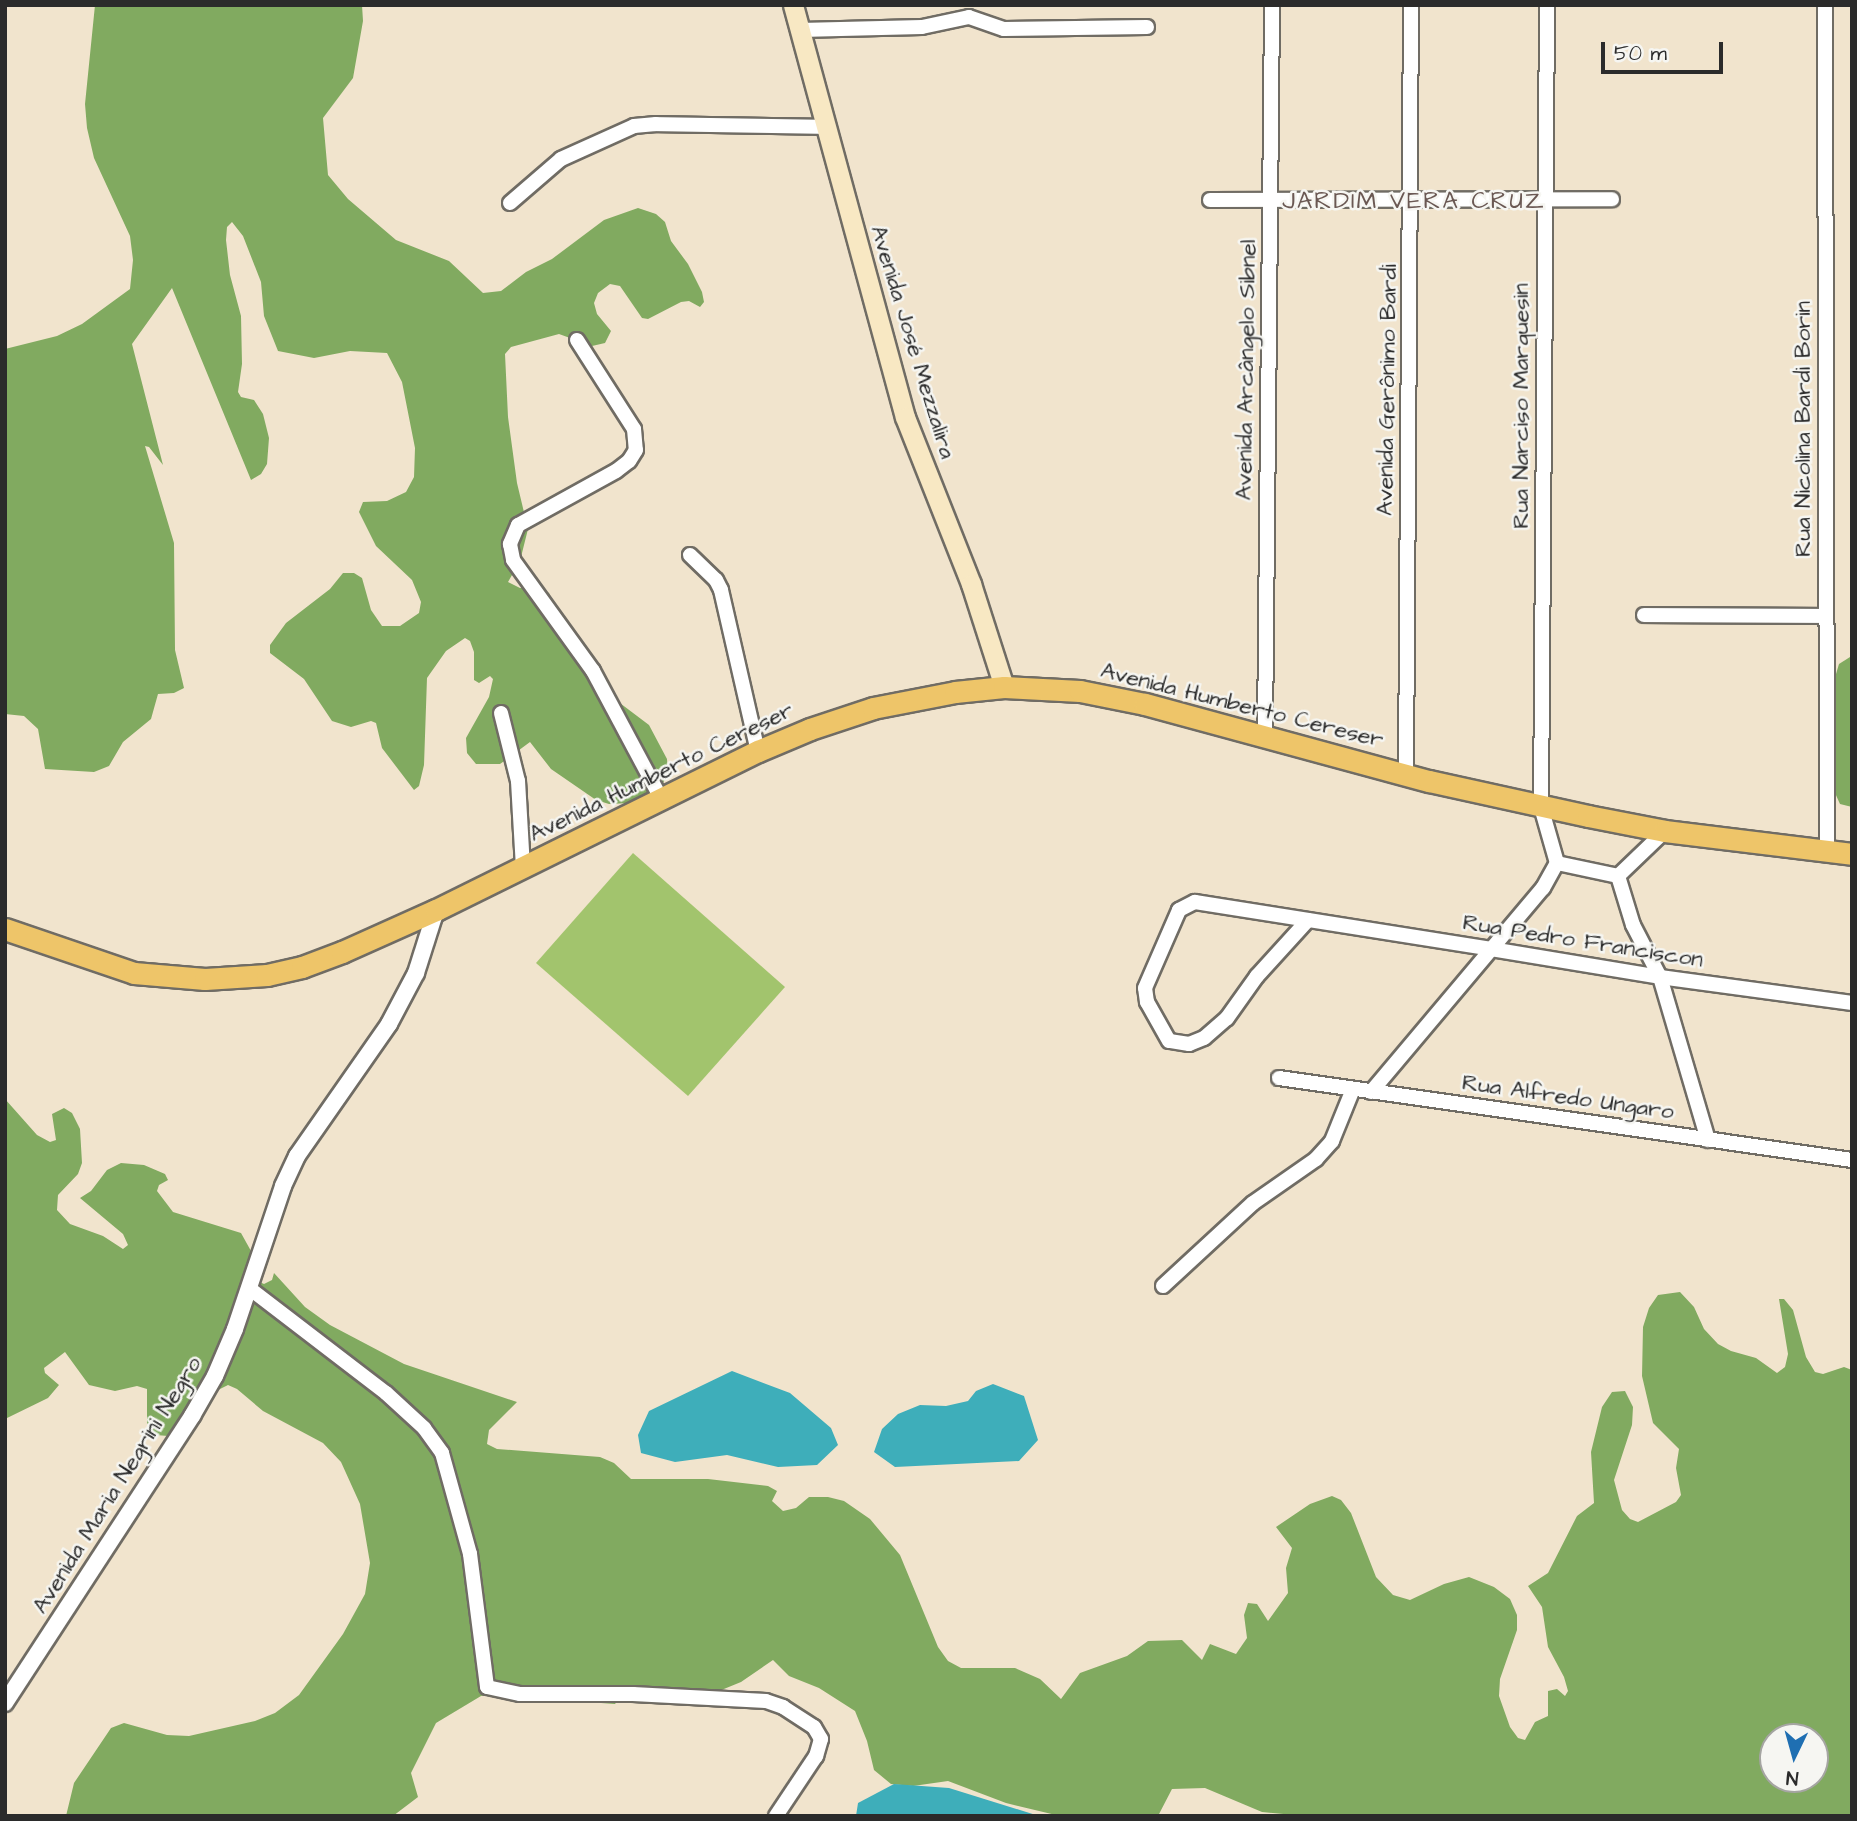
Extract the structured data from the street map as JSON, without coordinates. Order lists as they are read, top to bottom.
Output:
{
  "streets": {
    "main road": ["Avenida José Mezzalira", "Avenida Humberto Cereser"],
    "street": [
      "Avenida Arcângelo Sibnel",
      "Avenida Gerônimo Bardi",
      "Rua Narciso Marquesin",
      "Rua Nicolina Bardi Borin",
      "Rua Pedro Franciscon",
      "Rua Alfredo Ungaro",
      "Avenida Maria Negrini Negro"
    ]
  },
  "crossings": [
    ["Avenida José Mezzalira", "Avenida Humberto Cereser"],
    ["Avenida Arcângelo Sibnel", "Avenida Humberto Cereser"],
    ["Avenida Gerônimo Bardi", "Avenida Humberto Cereser"],
    ["Rua Narciso Marquesin", "Avenida Humberto Cereser"],
    ["Rua Nicolina Bardi Borin", "Avenida Humberto Cereser"],
    ["Avenida Humberto Cereser", "Avenida Maria Negrini Negro"]
  ],
  "districts": ["JARDIM VERA CRUZ"],
  "scale_bar": "50 m",
  "north": "bottom"
}
